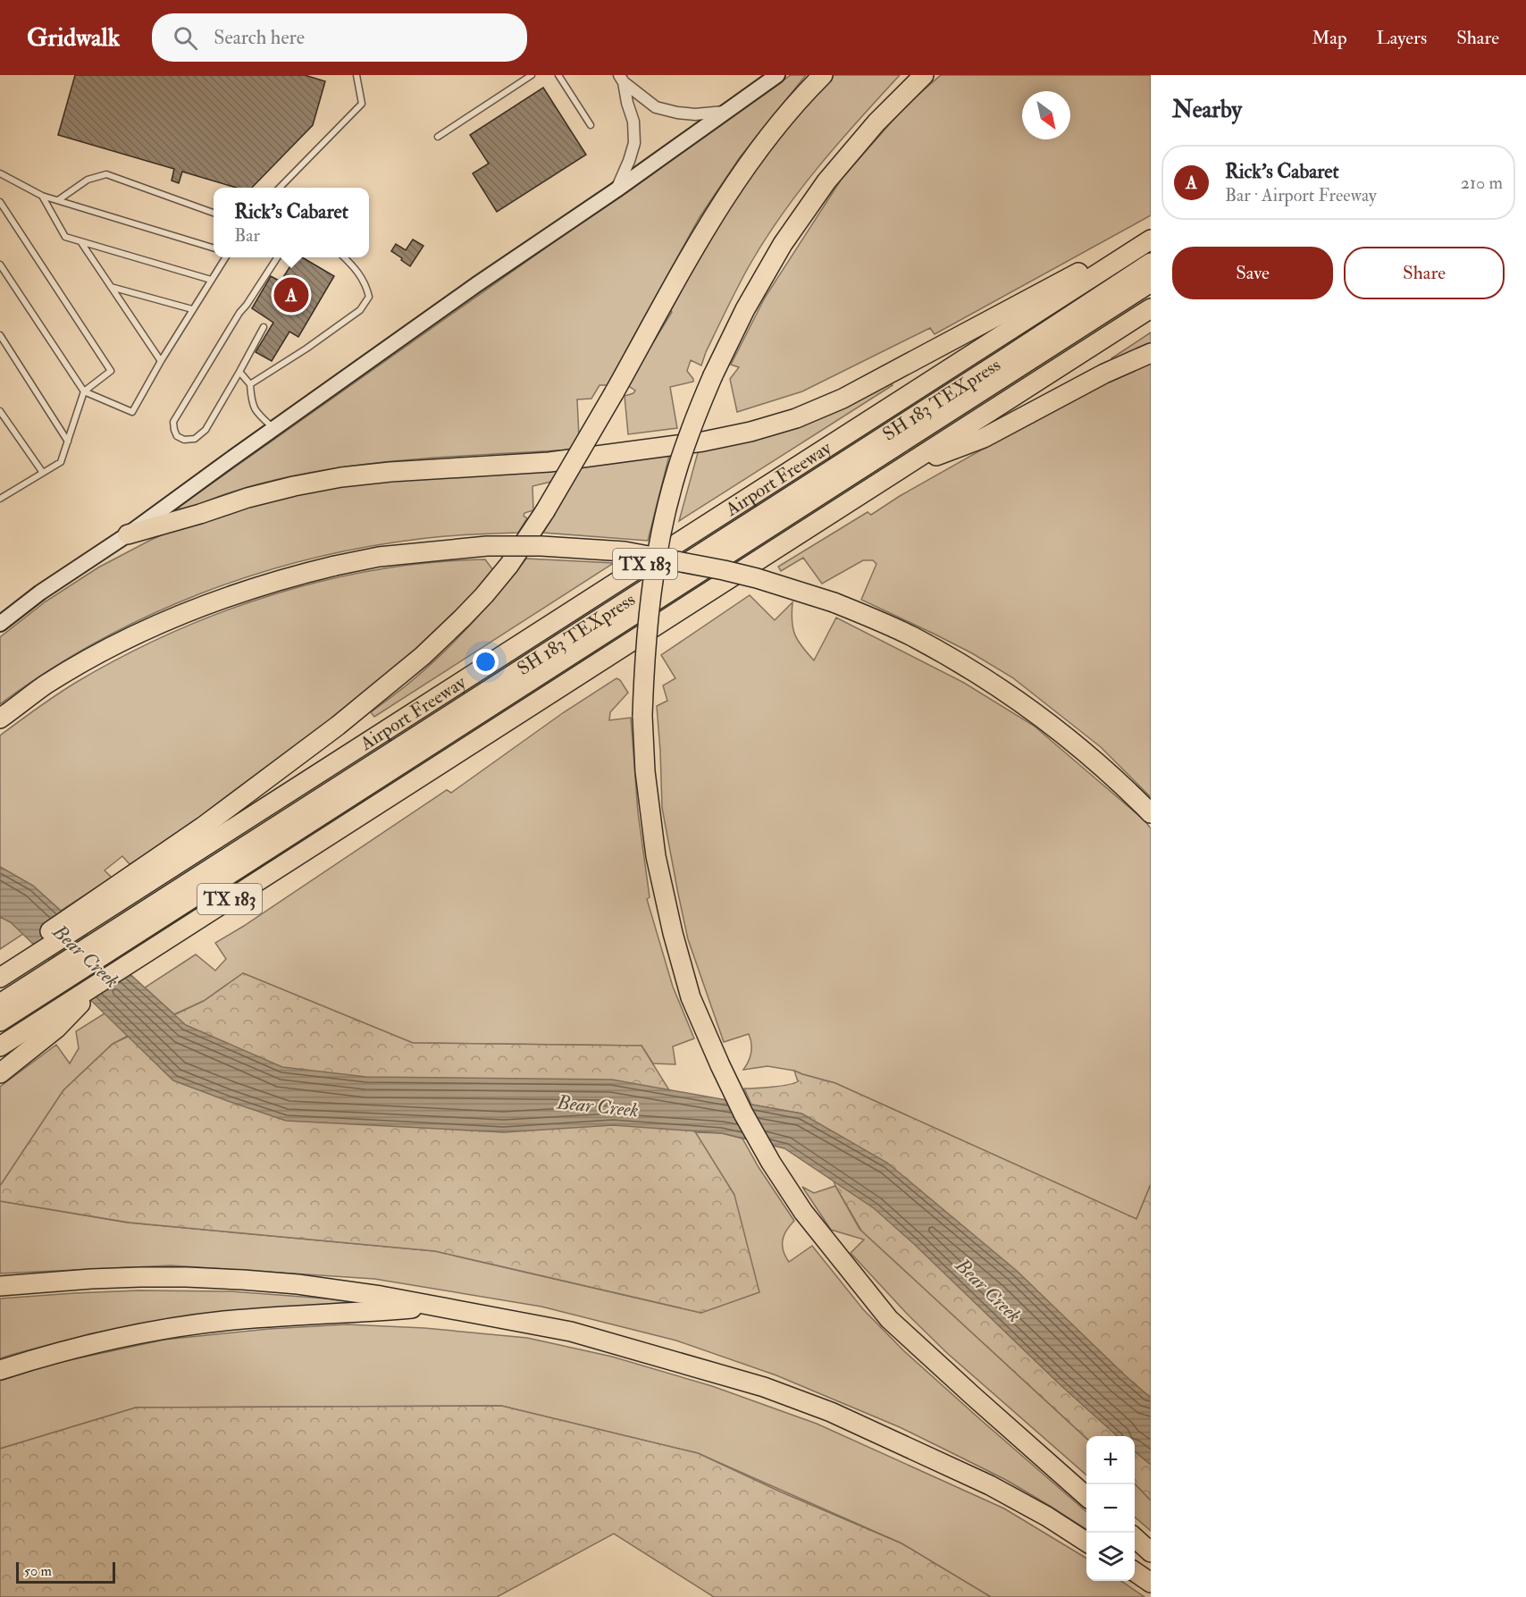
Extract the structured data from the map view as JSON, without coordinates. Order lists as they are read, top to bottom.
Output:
{
  "streets": {
    "highway": ["SH 183 TEXpress", "Airport Freeway", "TX 183"]
  },
  "water": ["Bear Creek"],
  "scale_bar": "50 m",
  "north": "bottom right",
  "page": {
    "header": "Gridwalk",
    "search": "Search here",
    "nav": ["Map", "Layers", "Share"],
    "heading": "Nearby",
    "list": [
      {
        "mark": "A",
        "name": "Rick's Cabaret",
        "note": "Bar · Airport Freeway",
        "value": "210 m"
      }
    ],
    "popup": ["Rick's Cabaret", "Bar"],
    "buttons": ["Save", "Share"],
    "pins": "A",
    "map_buttons": ["+", "−"],
    "scale": "50 m"
  }
}
